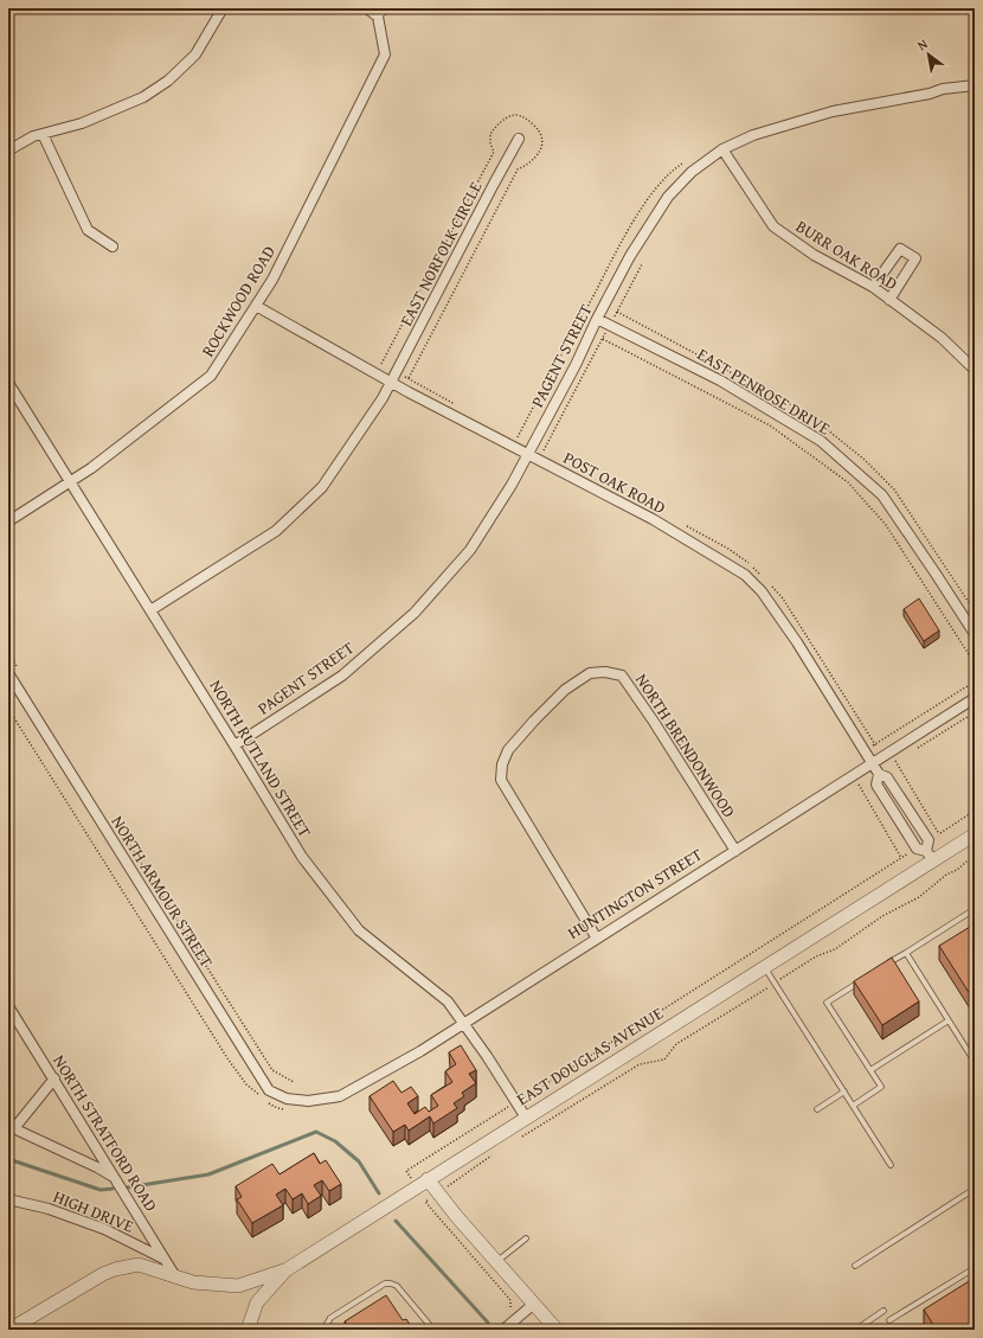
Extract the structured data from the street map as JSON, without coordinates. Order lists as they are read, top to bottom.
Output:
{
  "streets": {
    "street": [
      "EAST NORFOLK CIRCLE",
      "BURR OAK ROAD",
      "ROCKWOOD ROAD",
      "PAGENT STREET",
      "EAST PENROSE DRIVE",
      "POST OAK ROAD",
      "NORTH BRENDONWOOD",
      "NORTH RUTLAND STREET",
      "NORTH ARMOUR STREET",
      "HUNTINGTON STREET",
      "EAST DOUGLAS AVENUE",
      "NORTH STRATFORD ROAD",
      "HIGH DRIVE"
    ]
  },
  "crossings": [
    ["EAST NORFOLK CIRCLE", "POST OAK ROAD"],
    ["EAST NORFOLK CIRCLE", "NORTH RUTLAND STREET"],
    ["BURR OAK ROAD", "PAGENT STREET"],
    ["ROCKWOOD ROAD", "POST OAK ROAD"],
    ["ROCKWOOD ROAD", "NORTH RUTLAND STREET"],
    ["PAGENT STREET", "EAST PENROSE DRIVE"],
    ["PAGENT STREET", "POST OAK ROAD"],
    ["PAGENT STREET", "NORTH RUTLAND STREET"],
    ["POST OAK ROAD", "HUNTINGTON STREET"],
    ["POST OAK ROAD", "EAST DOUGLAS AVENUE"],
    ["NORTH BRENDONWOOD", "HUNTINGTON STREET"],
    ["NORTH RUTLAND STREET", "HUNTINGTON STREET"],
    ["NORTH RUTLAND STREET", "EAST DOUGLAS AVENUE"],
    ["NORTH ARMOUR STREET", "HUNTINGTON STREET"],
    ["NORTH STRATFORD ROAD", "HIGH DRIVE"]
  ],
  "north": "top left"
}
